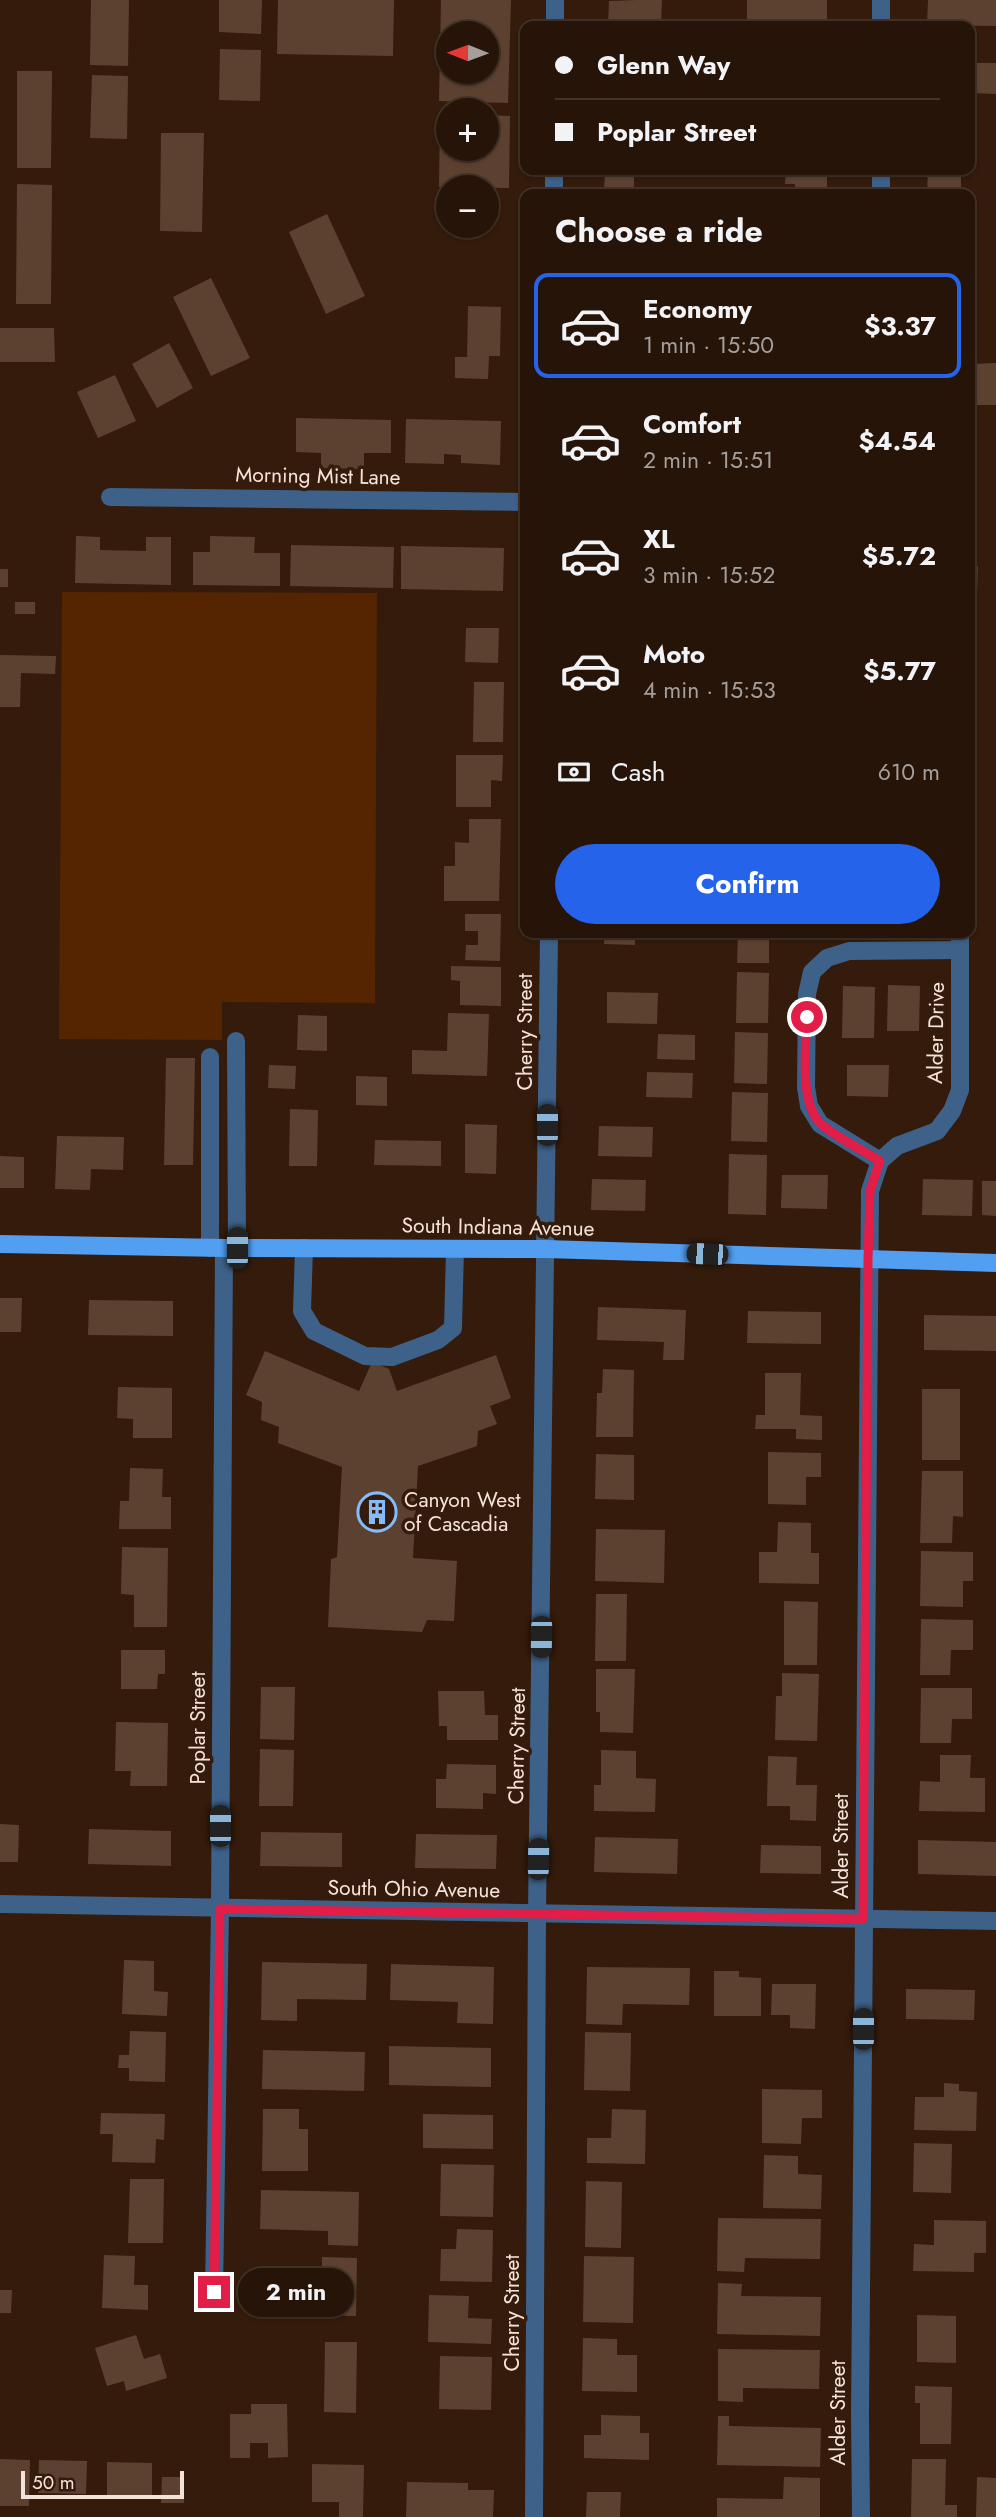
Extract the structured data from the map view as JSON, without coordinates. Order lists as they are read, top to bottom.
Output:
{
  "streets": {
    "main road": ["South Indiana Avenue"],
    "street": [
      "Morning Mist Lane",
      "Cherry Street",
      "Alder Drive",
      "Poplar Street",
      "Alder Street",
      "South Ohio Avenue"
    ]
  },
  "crossings": [
    ["Cherry Street", "South Indiana Avenue"],
    ["Cherry Street", "South Ohio Avenue"],
    ["South Indiana Avenue", "Poplar Street"],
    ["South Indiana Avenue", "Alder Street"],
    ["Poplar Street", "South Ohio Avenue"],
    ["Alder Street", "South Ohio Avenue"]
  ],
  "places": {
    "building": ["Canyon West of Cascadia"]
  },
  "scale_bar": "50 m",
  "north": "left",
  "page": {
    "map_buttons": ["+", "−"],
    "banner": ["Glenn Way", "Poplar Street"],
    "heading": "Choose a ride",
    "list": [
      {
        "name": "Economy",
        "note": "1 min · 15:50",
        "value": "$3.37"
      },
      {
        "name": "Comfort",
        "note": "2 min · 15:51",
        "value": "$4.54"
      },
      {
        "name": "XL",
        "note": "3 min · 15:52",
        "value": "$5.72"
      },
      {
        "name": "Moto",
        "note": "4 min · 15:53",
        "value": "$5.77"
      }
    ],
    "pay": ["Cash", "610 m"],
    "buttons": "Confirm",
    "bubble": "2 min",
    "scale": "50 m"
  }
}
